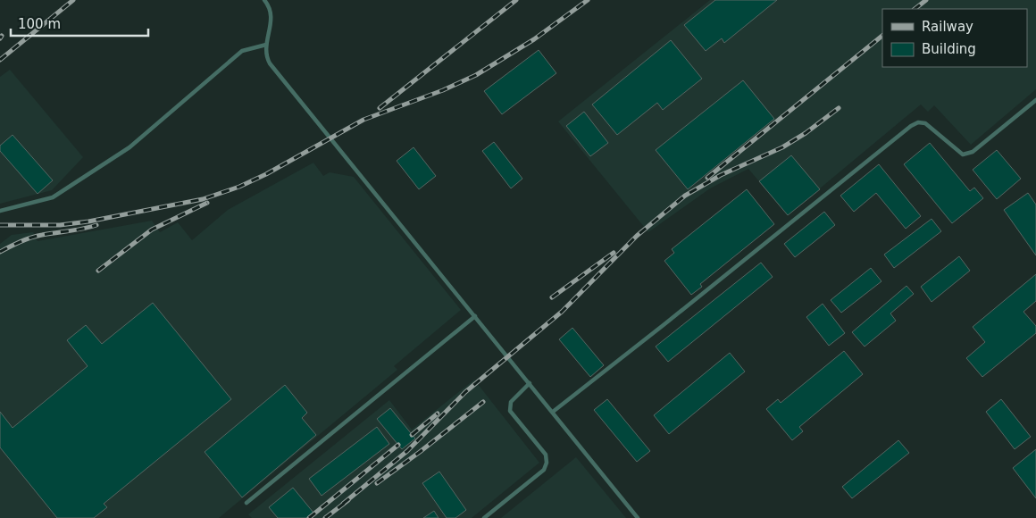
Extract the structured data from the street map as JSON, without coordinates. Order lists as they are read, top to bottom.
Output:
{
  "legend": ["Railway", "Building"],
  "scale_bar": "100 m"
}
